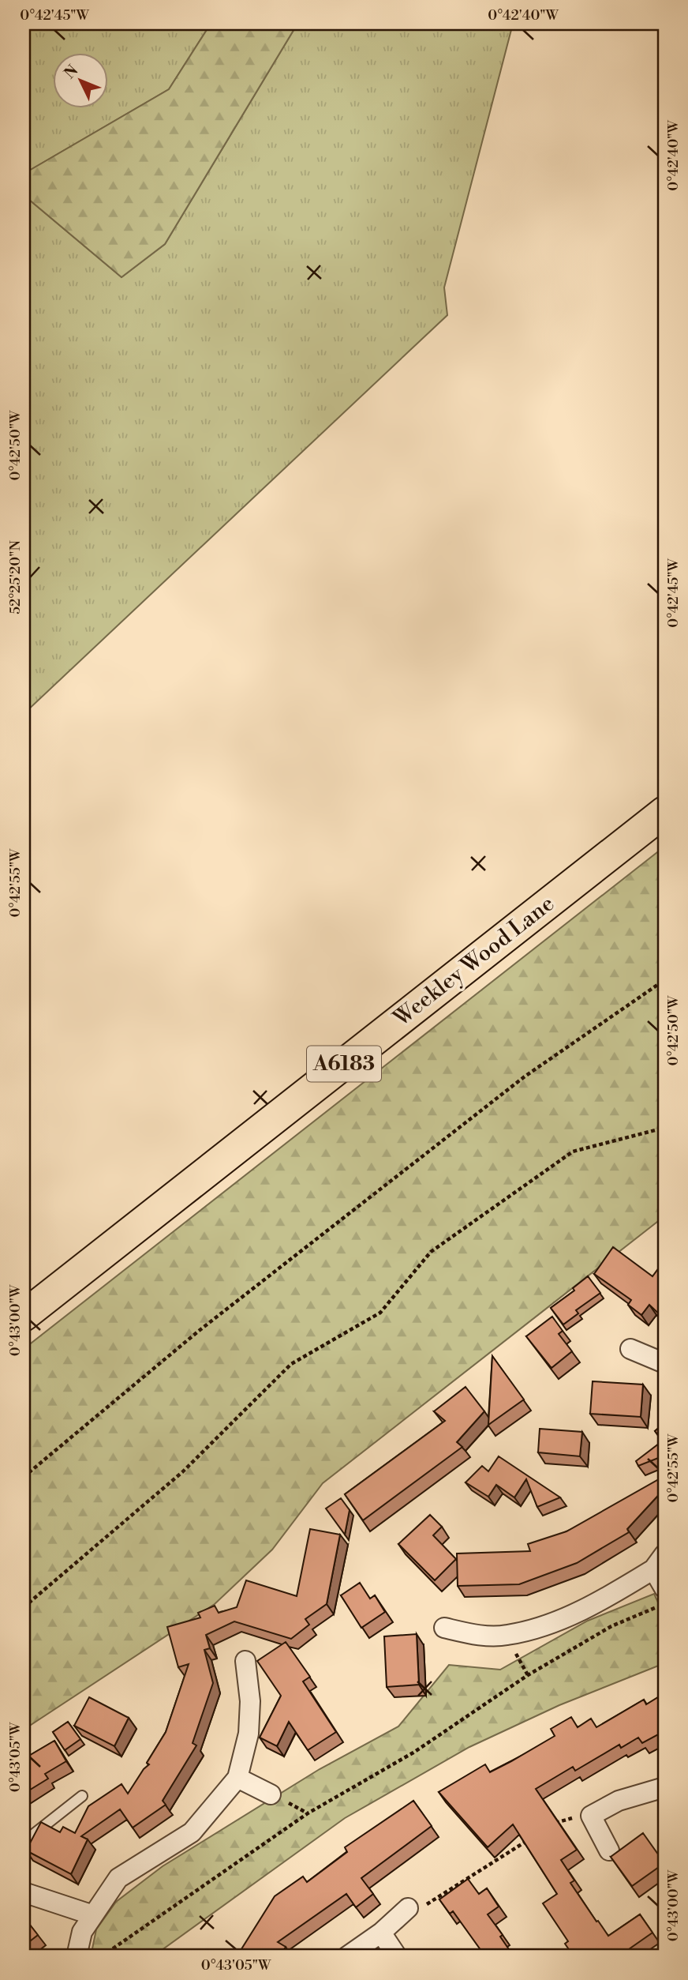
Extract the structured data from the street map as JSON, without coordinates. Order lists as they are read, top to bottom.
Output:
{
  "streets": {
    "main road": ["Weekley Wood Lane", "A6183"]
  },
  "north": "top left",
  "coordinates": [
    "0°42'45\"W",
    "0°42'40\"W",
    "0°42'50\"W",
    "52°25'20\"N",
    "0°42'55\"W",
    "0°43'00\"W",
    "0°43'05\"W"
  ]
}
